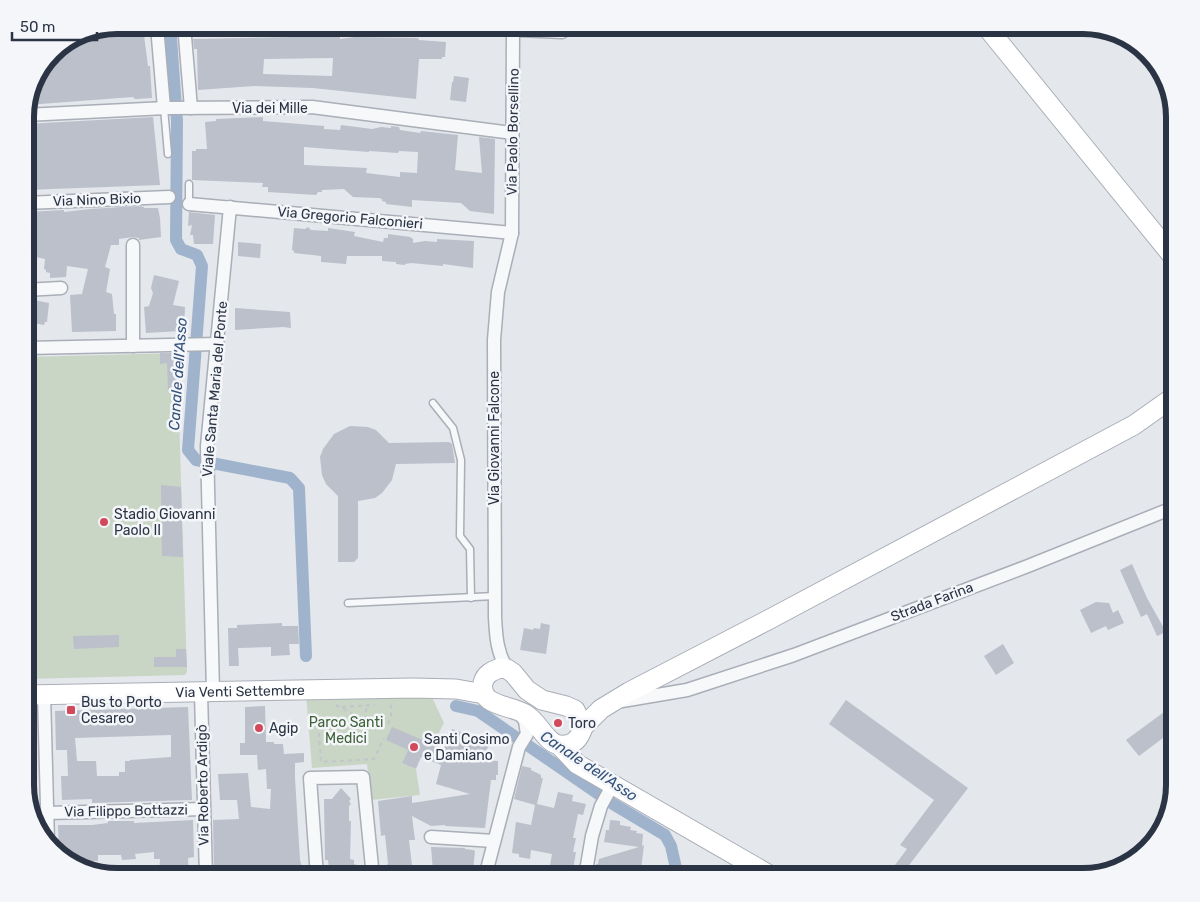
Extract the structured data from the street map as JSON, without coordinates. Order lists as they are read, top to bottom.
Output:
{
  "streets": {
    "main road": ["Via Venti Settembre"],
    "street": [
      "Via dei Mille",
      "Via Paolo Borsellino",
      "Via Nino Bixio",
      "Via Gregorio Falconieri",
      "Viale Santa Maria del Ponte",
      "Via Giovanni Falcone",
      "Strada Farina",
      "Via Roberto Ardigò",
      "Via Filippo Bottazzi"
    ]
  },
  "crossings": [
    ["Via dei Mille", "Via Paolo Borsellino"],
    ["Via Paolo Borsellino", "Via Gregorio Falconieri"],
    ["Via Paolo Borsellino", "Via Giovanni Falcone"],
    ["Via Gregorio Falconieri", "Viale Santa Maria del Ponte"],
    ["Via Gregorio Falconieri", "Via Giovanni Falcone"],
    ["Viale Santa Maria del Ponte", "Via Venti Settembre"],
    ["Viale Santa Maria del Ponte", "Via Roberto Ardigò"],
    ["Via Giovanni Falcone", "Via Venti Settembre"],
    ["Via Venti Settembre", "Via Roberto Ardigò"],
    ["Via Roberto Ardigò", "Via Filippo Bottazzi"]
  ],
  "water": ["Canale dell'Asso"],
  "parks": ["Parco Santi Medici"],
  "places": {
    "other": [
      "Stadio Giovanni Paolo II",
      "Toro",
      "Agip",
      "Santi Cosimo e Damiano"
    ],
    "transit": ["Bus to Porto Cesareo"]
  },
  "scale_bar": "50 m"
}
